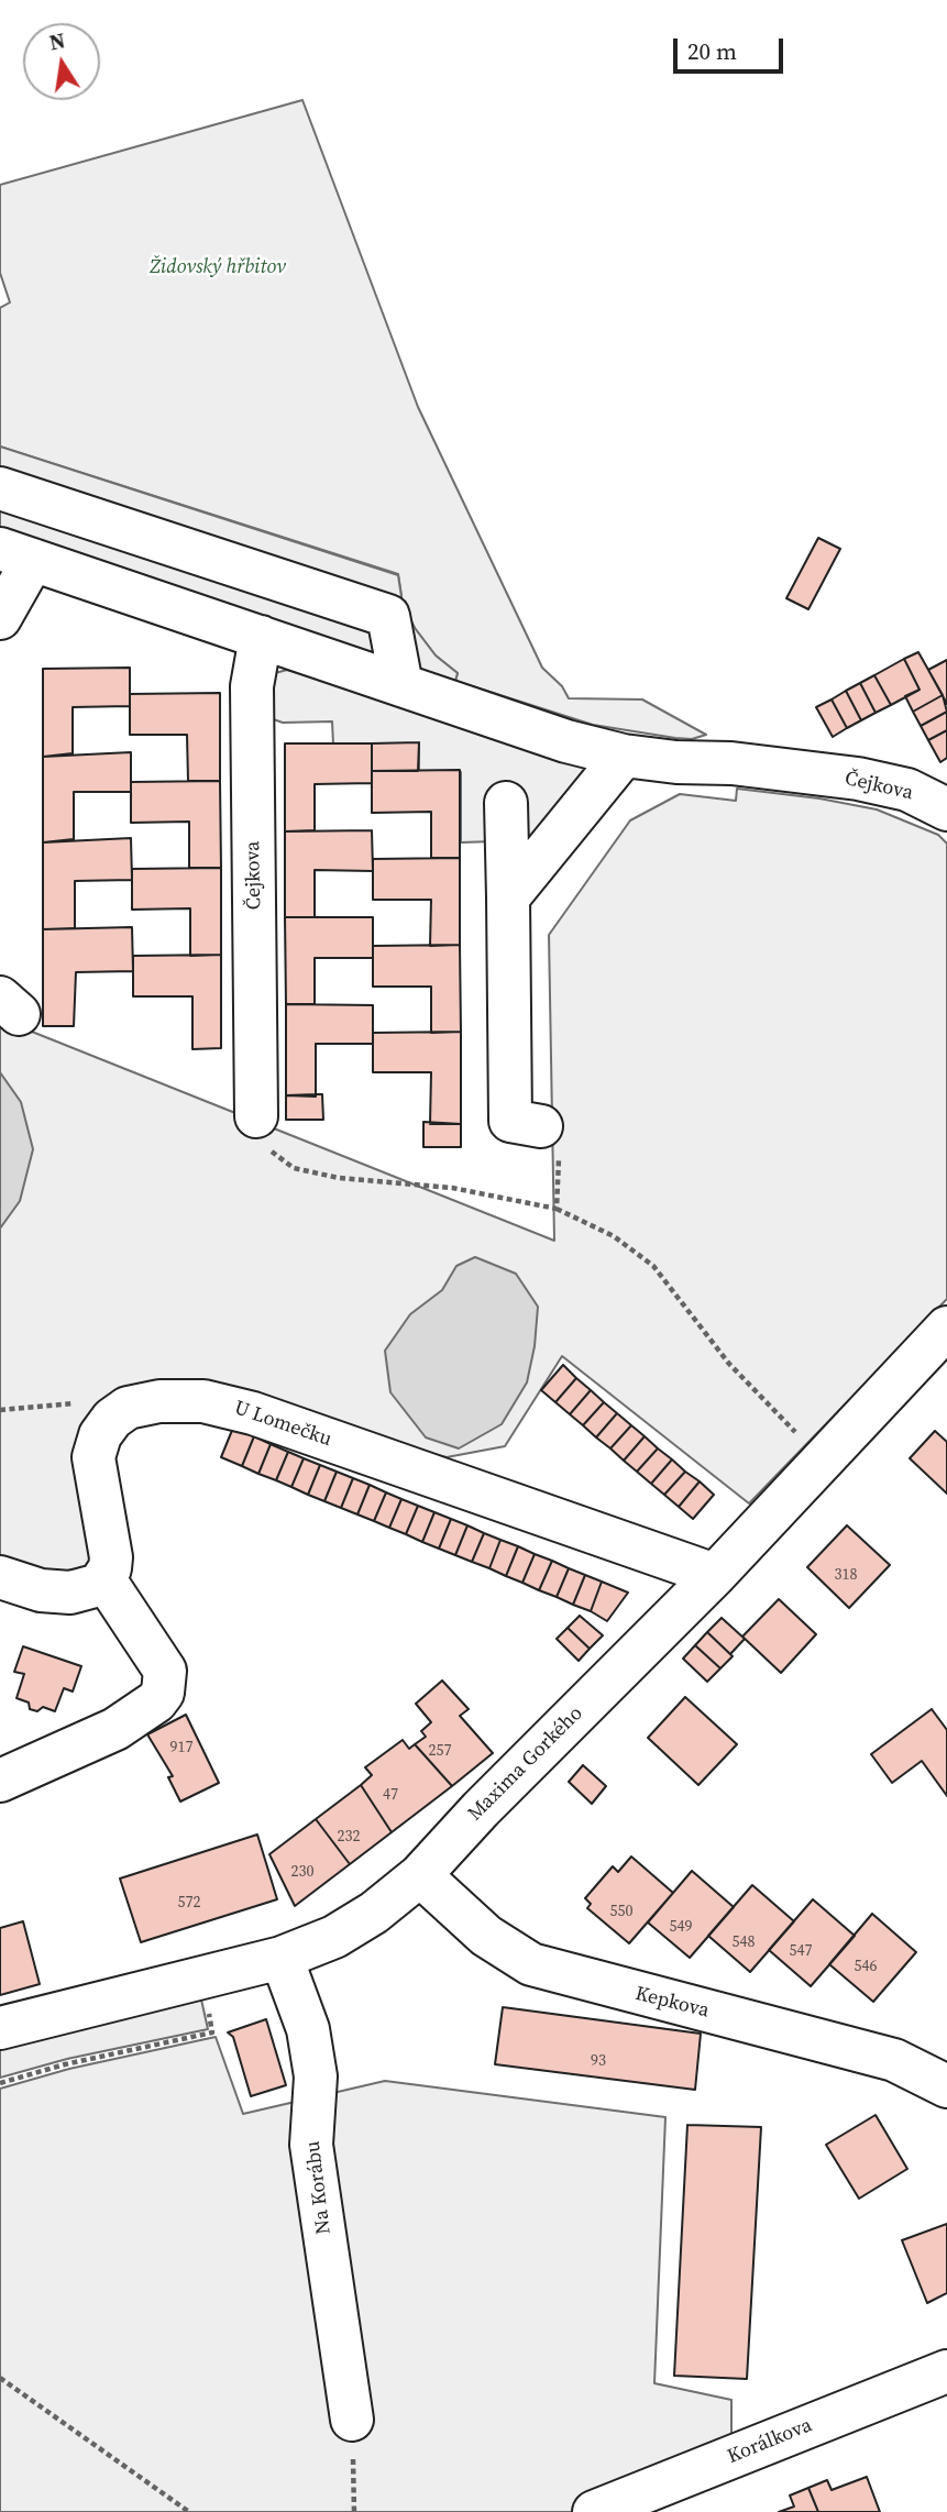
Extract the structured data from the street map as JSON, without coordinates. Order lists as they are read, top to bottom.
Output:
{
  "streets": {
    "street": [
      "Čejkova",
      "U Lomečku",
      "Maxima Gorkého",
      "Kepkova",
      "Na Korábu",
      "Korálkova"
    ]
  },
  "crossings": [
    ["U Lomečku", "Maxima Gorkého"],
    ["Maxima Gorkého", "Kepkova"],
    ["Maxima Gorkého", "Na Korábu"]
  ],
  "parks": ["Židovský hřbitov"],
  "house_numbers": [
    "318",
    "917",
    "257",
    "47",
    "232",
    "230",
    "572",
    "550",
    "549",
    "548",
    "547",
    "546",
    "93"
  ],
  "scale_bar": "20 m",
  "north": "top"
}
